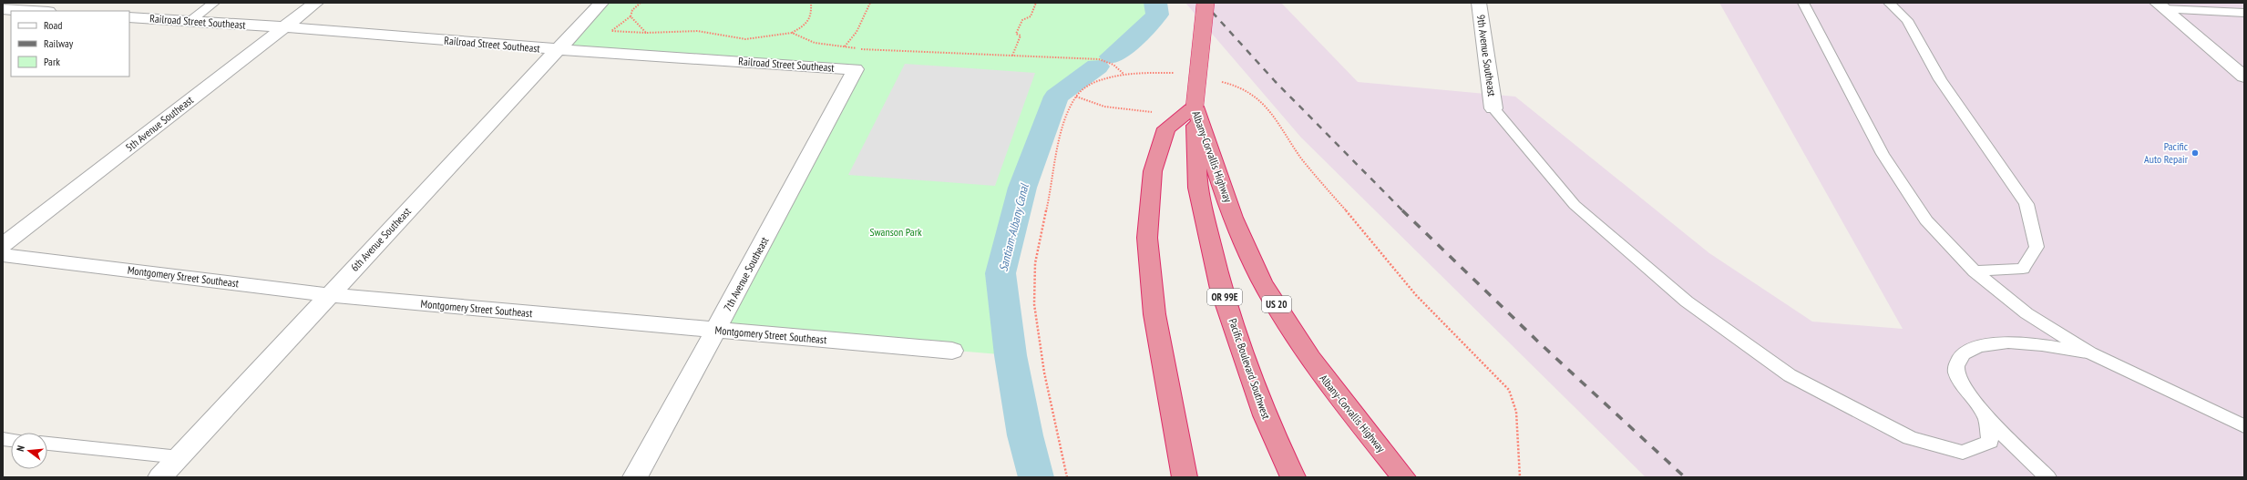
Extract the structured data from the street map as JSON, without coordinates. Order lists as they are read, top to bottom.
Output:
{
  "streets": {
    "highway": [
      "Albany-Corvallis Highway",
      "OR 99E",
      "US 20",
      "Pacific Boulevard Southwest"
    ],
    "street": [
      "Railroad Street Southeast",
      "9th Avenue Southeast",
      "5th Avenue Southeast",
      "6th Avenue Southeast",
      "7th Avenue Southeast",
      "Montgomery Street Southeast"
    ]
  },
  "crossings": [
    ["Railroad Street Southeast", "5th Avenue Southeast"],
    ["Railroad Street Southeast", "6th Avenue Southeast"],
    ["Railroad Street Southeast", "7th Avenue Southeast"],
    ["Albany-Corvallis Highway", "US 20"],
    ["Albany-Corvallis Highway", "Pacific Boulevard Southwest"],
    ["6th Avenue Southeast", "Montgomery Street Southeast"],
    ["7th Avenue Southeast", "Montgomery Street Southeast"],
    ["US 20", "Pacific Boulevard Southwest"]
  ],
  "water": ["Santiam-Albany Canal"],
  "parks": ["Swanson Park"],
  "places": ["Pacific Auto Repair"],
  "legend": ["Road", "Railway", "Park"],
  "north": "left"
}
